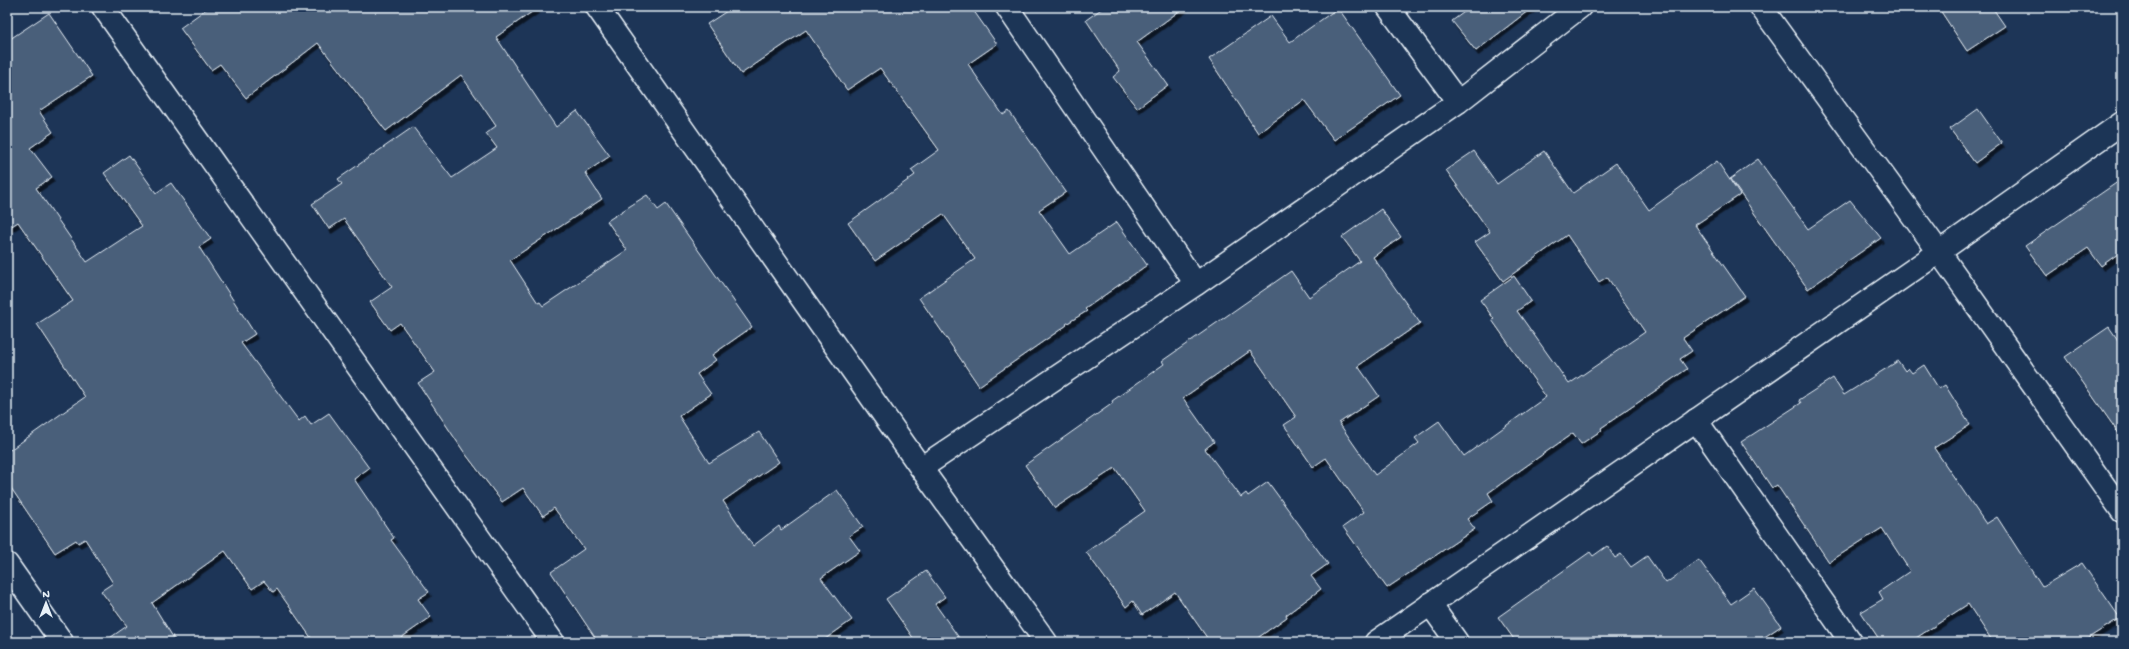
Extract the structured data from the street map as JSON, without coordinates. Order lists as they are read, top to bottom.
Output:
{
  "north": "top"
}
